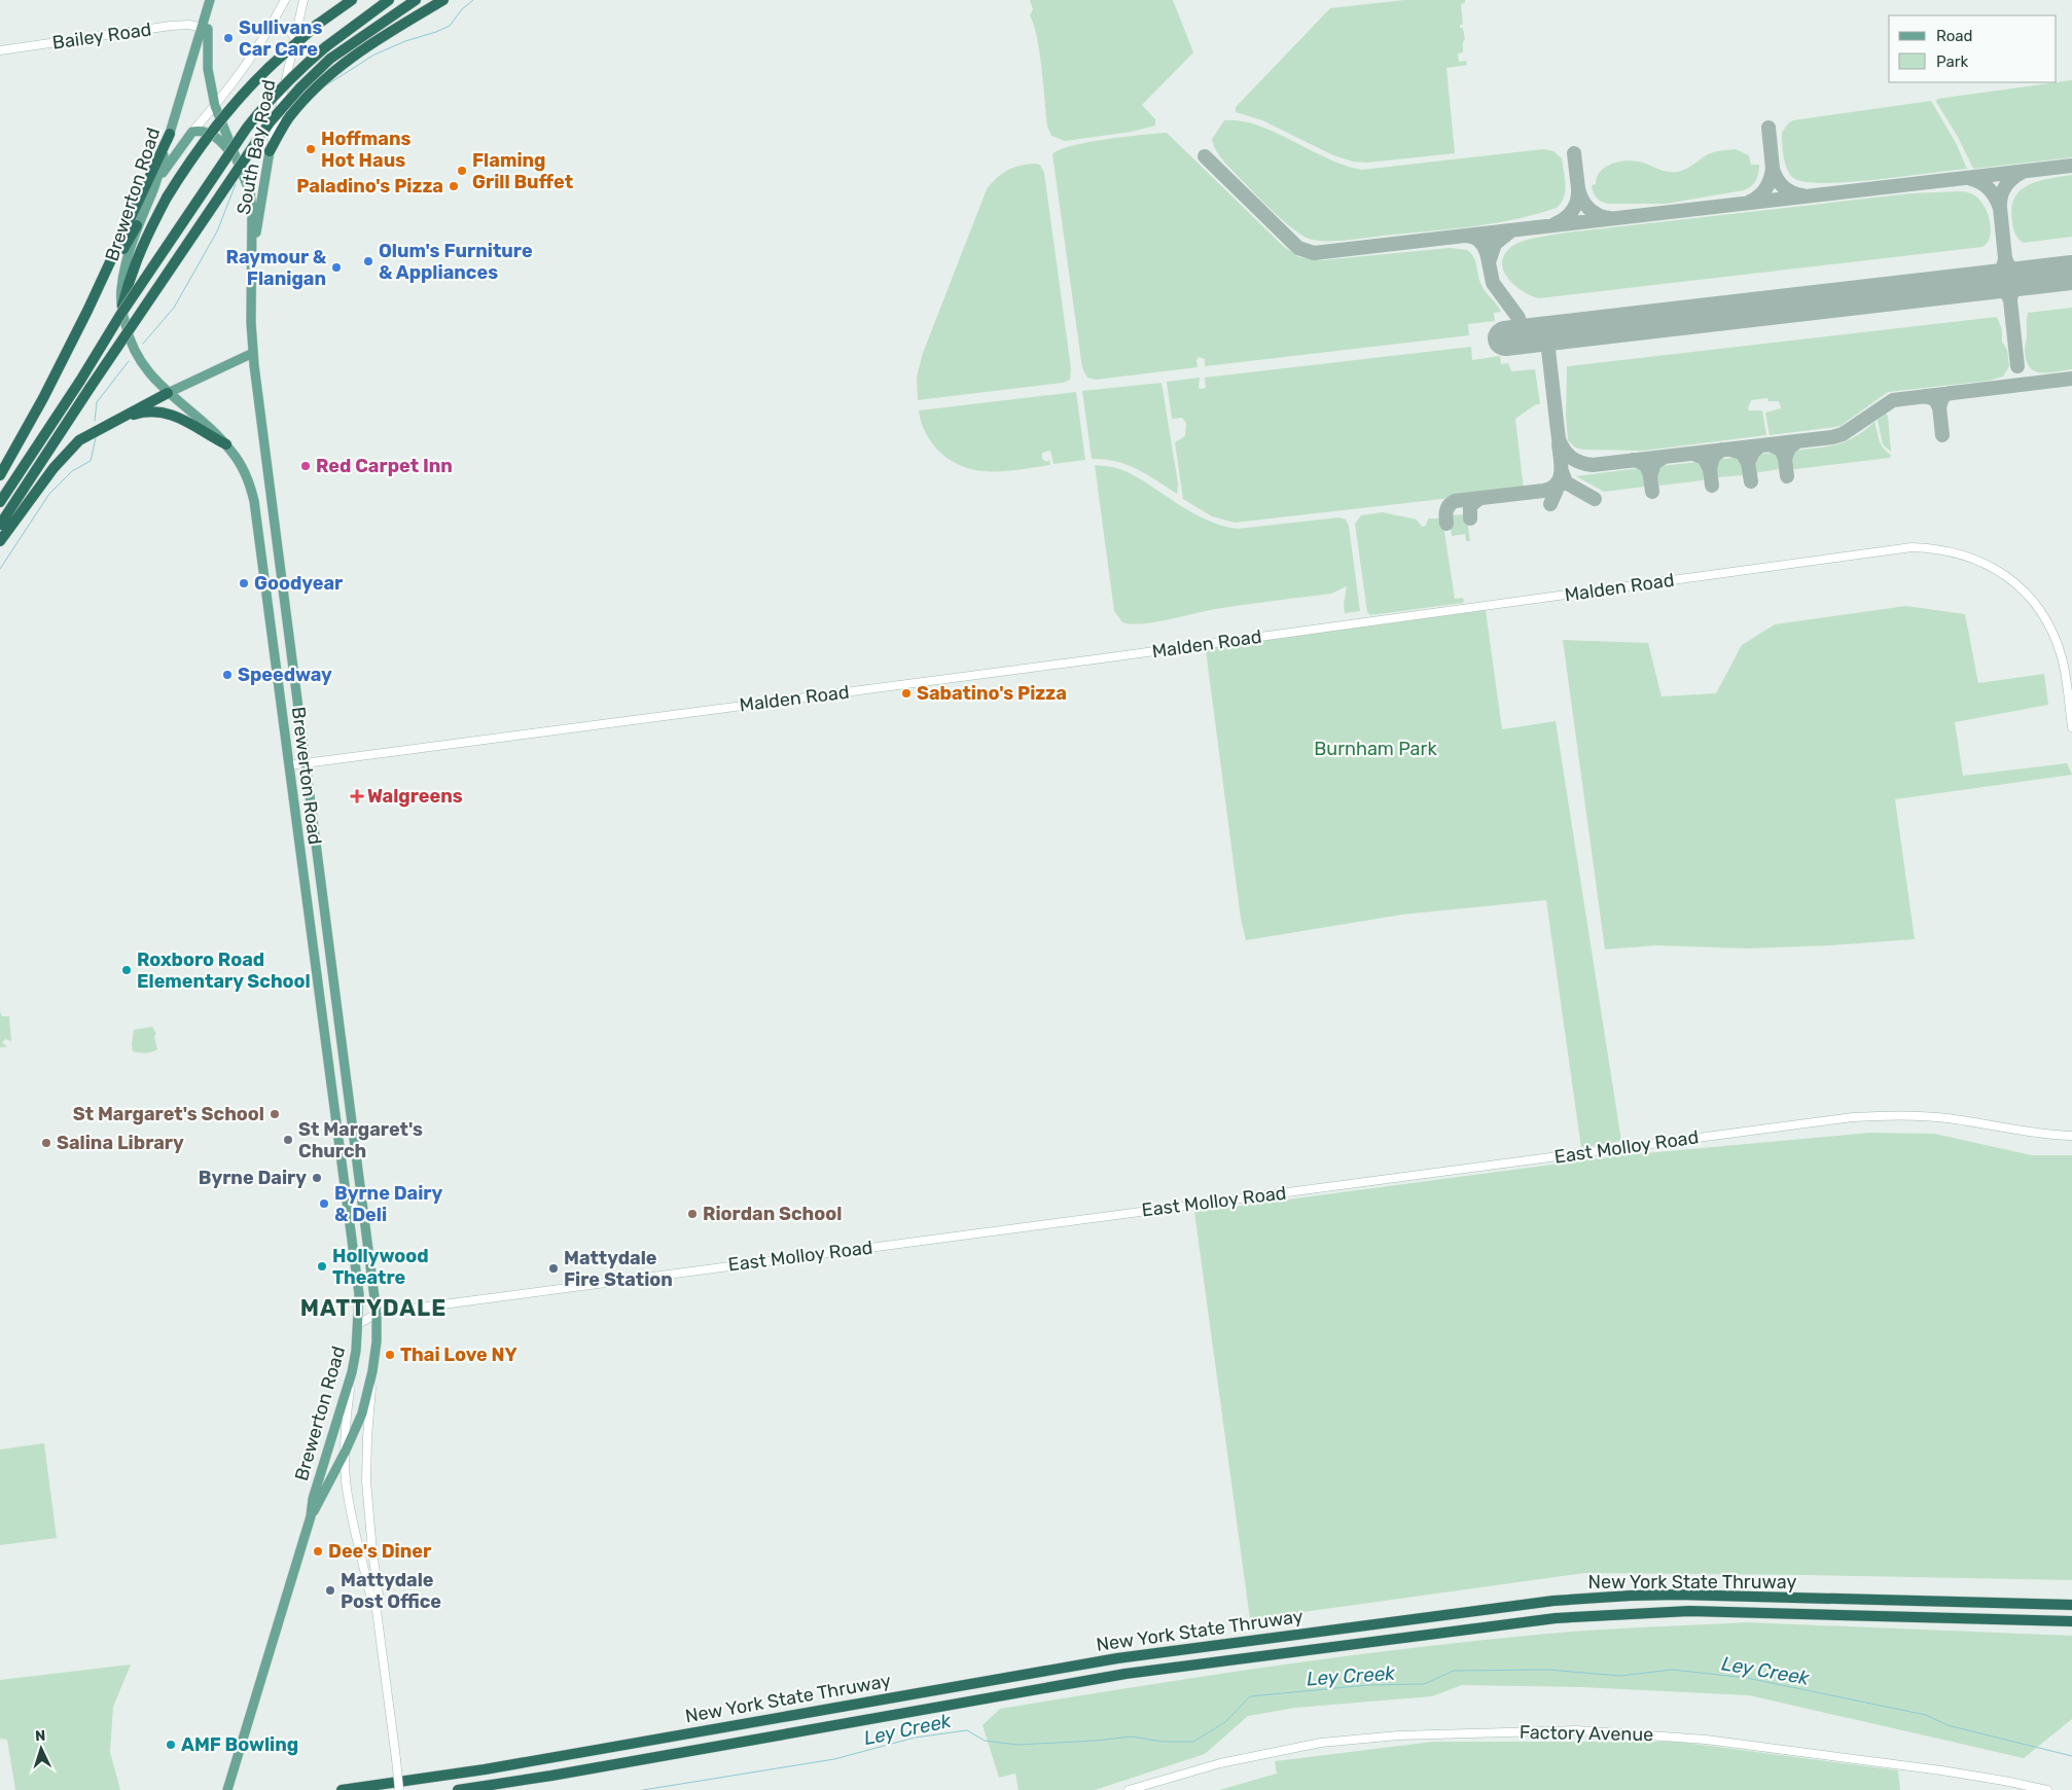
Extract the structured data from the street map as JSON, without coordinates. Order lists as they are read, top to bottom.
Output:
{
  "streets": {
    "highway": ["New York State Thruway"],
    "main road": ["South Bay Road", "Brewerton Road"],
    "street": [
      "Bailey Road",
      "Malden Road",
      "East Molloy Road",
      "Factory Avenue"
    ]
  },
  "crossings": [
    ["Bailey Road", "Brewerton Road"],
    ["South Bay Road", "Brewerton Road"],
    ["Brewerton Road", "Malden Road"],
    ["Brewerton Road", "East Molloy Road"]
  ],
  "districts": ["MATTYDALE"],
  "water": ["Ley Creek"],
  "parks": ["Burnham Park"],
  "places": {
    "other": [
      "Sullivans Car Care",
      "Hoffmans Hot Haus",
      "Flaming Grill Buffet",
      "Paladino's Pizza",
      "Olum's Furniture & Appliances",
      "Raymour & Flanigan",
      "Red Carpet Inn",
      "Goodyear",
      "Speedway",
      "Sabatino's Pizza",
      "Roxboro Road Elementary School",
      "St Margaret's School",
      "St Margaret's Church",
      "Salina Library",
      "Byrne Dairy",
      "Byrne Dairy & Deli",
      "Riordan School",
      "Hollywood Theatre",
      "Mattydale Fire Station",
      "Thai Love NY",
      "Dee's Diner",
      "Mattydale Post Office",
      "AMF Bowling"
    ],
    "health": ["Walgreens"]
  },
  "legend": ["Road", "Park"],
  "north": "top"
}
